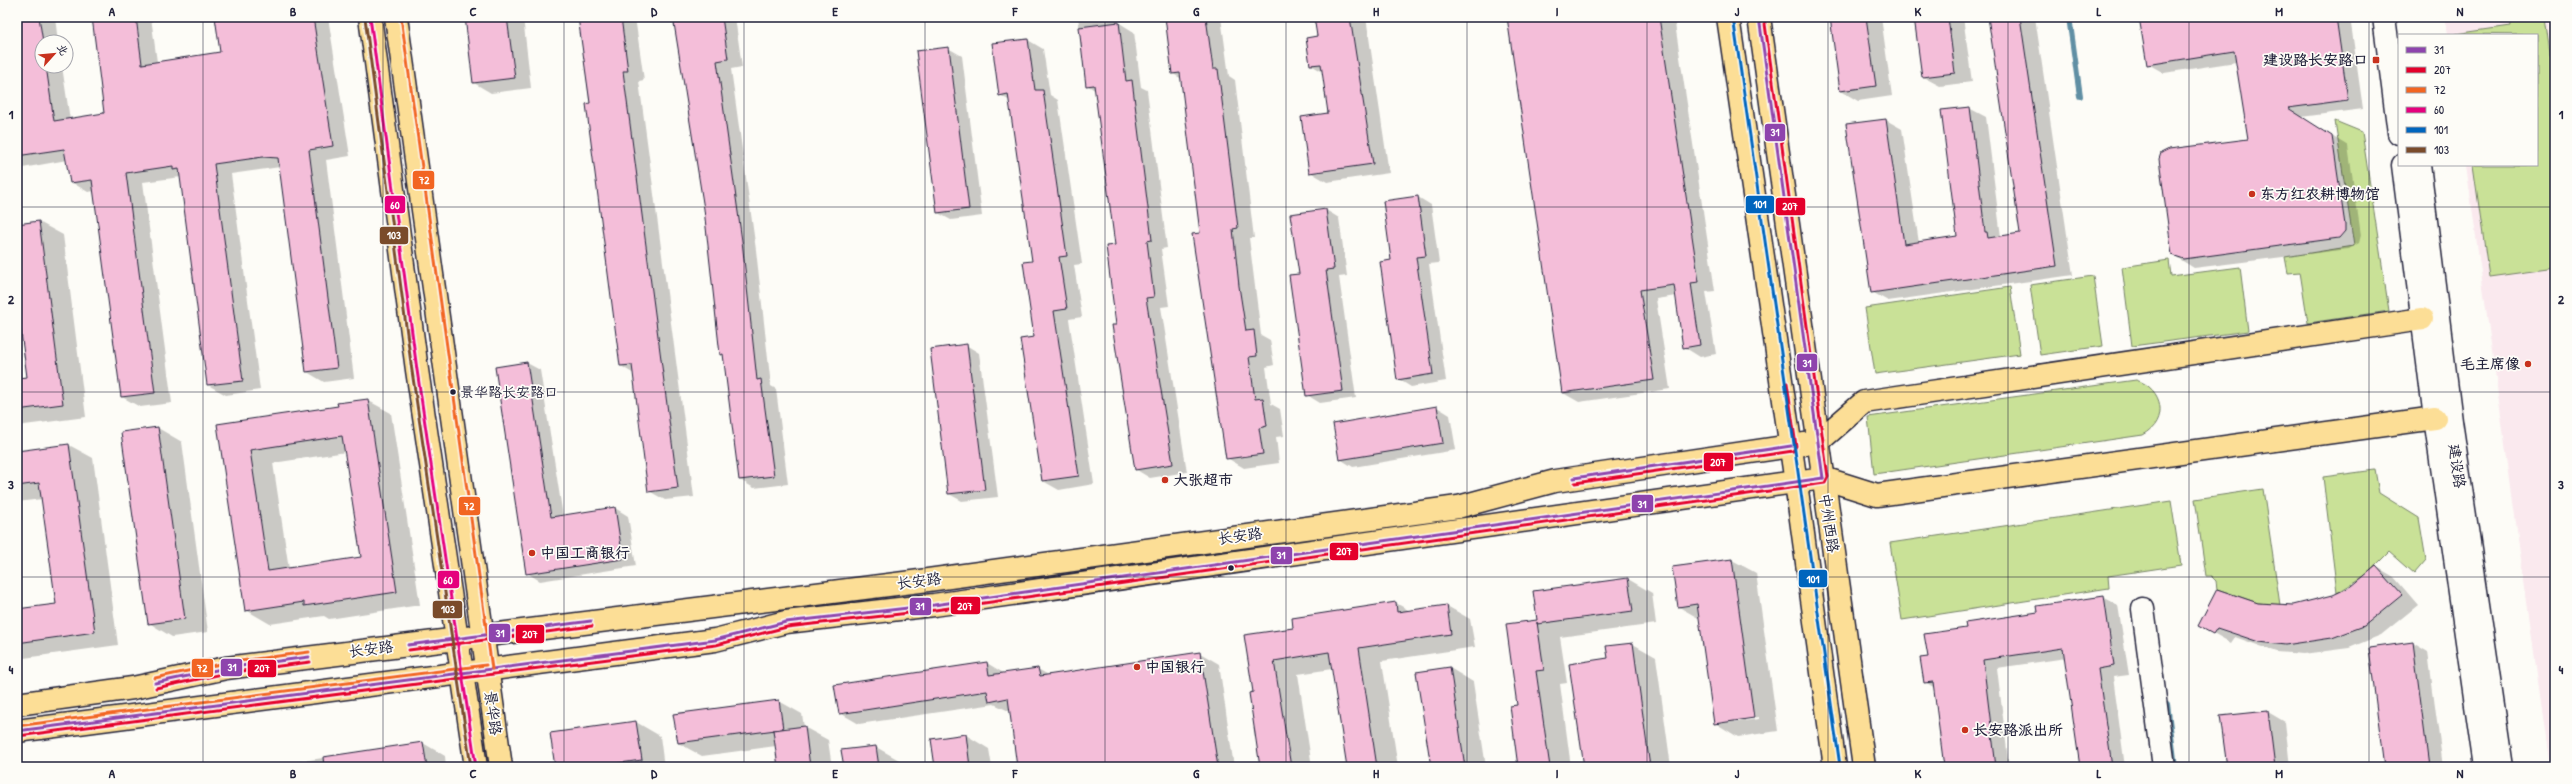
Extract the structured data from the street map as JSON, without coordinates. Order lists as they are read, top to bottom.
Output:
{
  "streets": {
    "main road": ["中州西路", "长安路", "景华路"],
    "street": ["建设路"]
  },
  "crossings": [
    ["中州西路", "长安路"],
    ["长安路", "景华路"]
  ],
  "places": {
    "transit": ["建设路长安路口"],
    "other": [
      "东方红农耕博物馆",
      "毛主席像",
      "景华路长安路口",
      "大张超市",
      "中国工商银行",
      "中国银行",
      "长安路派出所"
    ]
  },
  "lines": [
    "transit line 31",
    "transit line 207",
    "transit line 72",
    "transit line 60",
    "transit line 101",
    "transit line 103"
  ],
  "legend": [
    "31",
    "207",
    "72",
    "60",
    "101",
    "103"
  ],
  "north": "top right",
  "grid": {
    "columns": [
      "A",
      "B",
      "C",
      "D",
      "E",
      "F",
      "G",
      "H",
      "I",
      "J",
      "K",
      "L",
      "M",
      "N"
    ],
    "rows": [
      "1",
      "2",
      "3",
      "4"
    ]
  }
}
